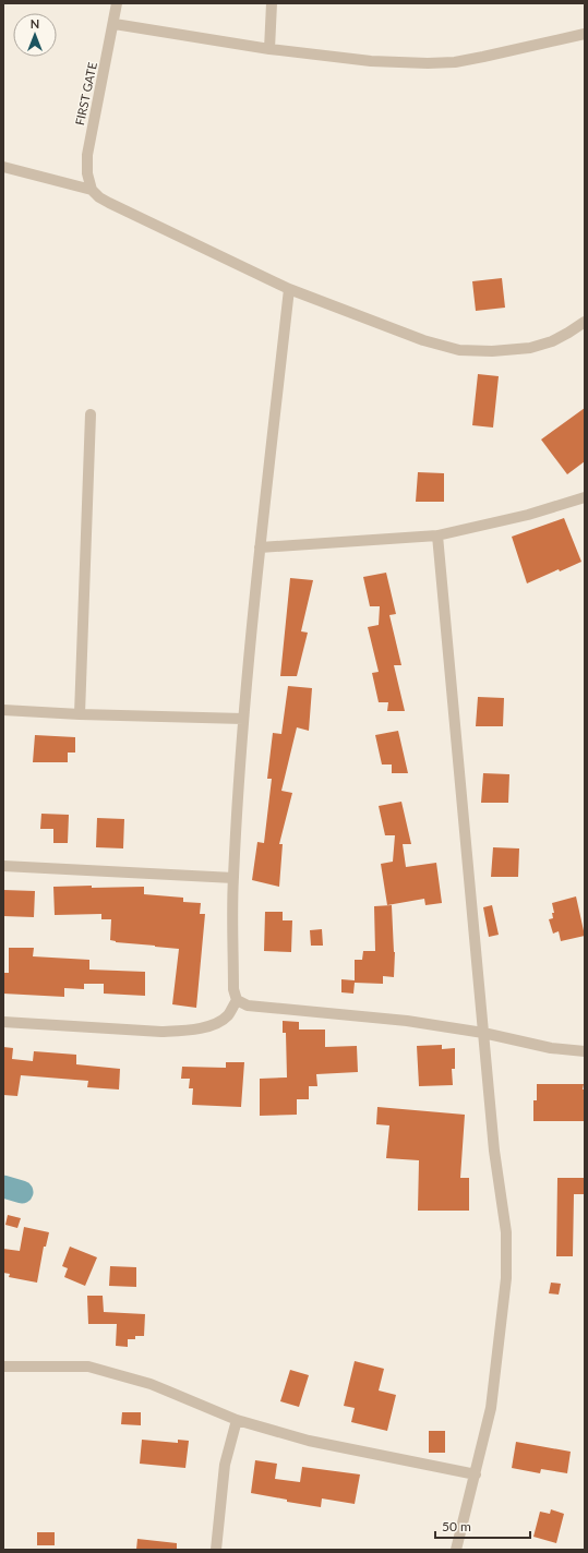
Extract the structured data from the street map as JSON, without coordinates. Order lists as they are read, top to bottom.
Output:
{
  "streets": {
    "street": ["FIRST GATE"]
  },
  "scale_bar": "50 m",
  "north": "top"
}
